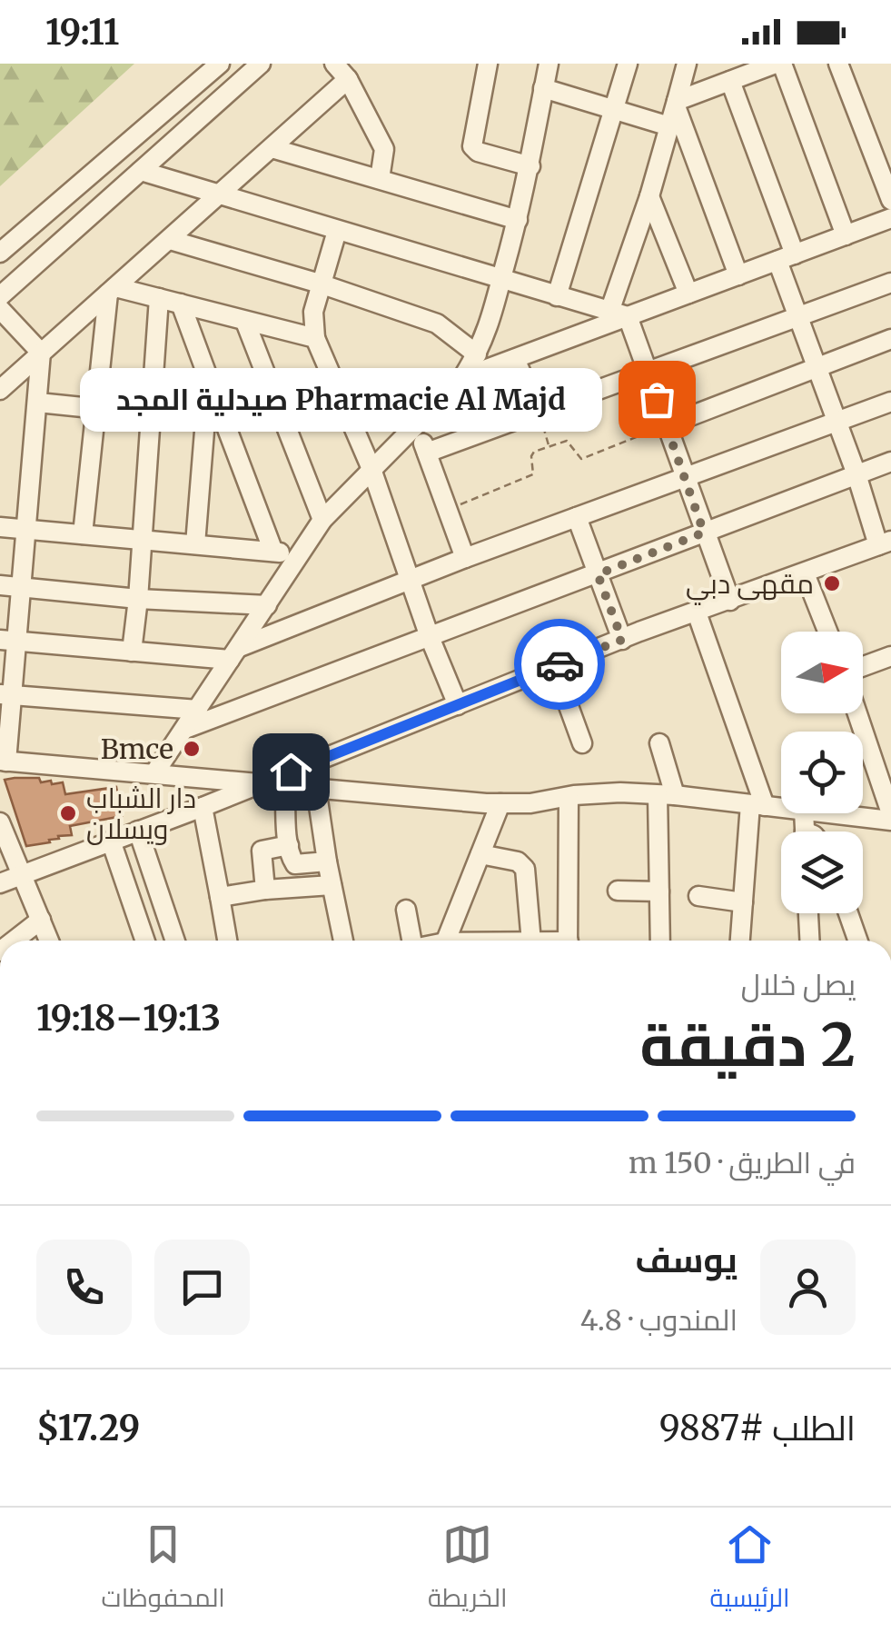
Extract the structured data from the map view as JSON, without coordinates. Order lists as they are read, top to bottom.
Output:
{
  "places": [
    "Pharmacie Al Majd صيدلية المجد",
    "مقهى دبي",
    "Bmce",
    "دار الشباب ويسلان"
  ],
  "north": "right",
  "page": {
    "status": "19:11",
    "bubble": "Pharmacie Al Majd صيدلية المجد",
    "heading": ["2 دقيقة", "يصل خلال", "19:13–19:18"],
    "panel": [
      "يوسف",
      "المندوب · 4.8",
      "الطلب #9887",
      "$17.29"
    ],
    "bar": "في الطريق · 150 m",
    "tabs": ["الرئيسية", "الخريطة", "المحفوظات"]
  }
}
